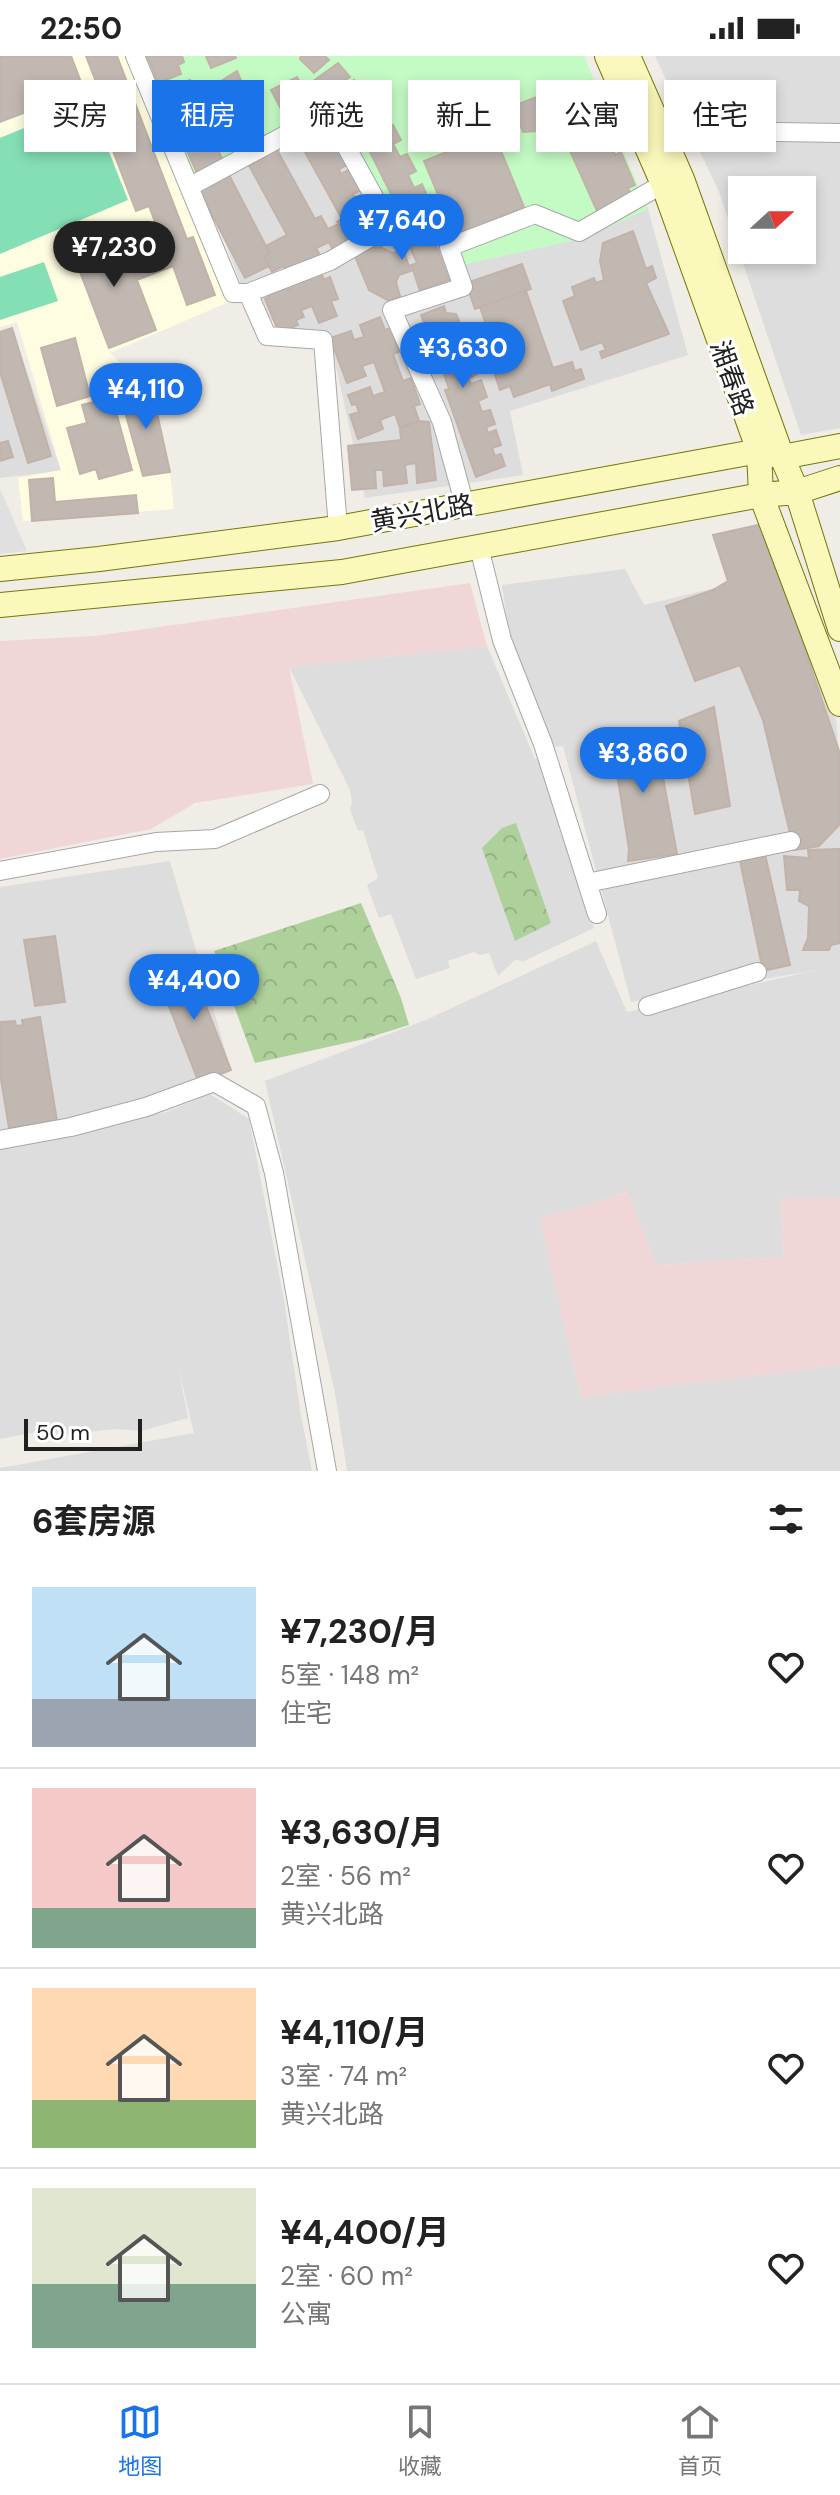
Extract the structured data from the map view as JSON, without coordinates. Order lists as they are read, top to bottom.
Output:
{
  "streets": {
    "main road": ["湘春路", "黄兴北路"]
  },
  "crossings": [
    ["湘春路", "黄兴北路"]
  ],
  "scale_bar": "50 m",
  "north": "right",
  "page": {
    "status": "22:50",
    "chip": [
      "买房",
      "租房",
      "筛选",
      "新上",
      "公寓",
      "住宅"
    ],
    "price": [
      "¥7,640",
      "¥7,230",
      "¥3,630",
      "¥4,110",
      "¥3,860",
      "¥4,400"
    ],
    "scale": "50 m",
    "heading": "6套房源",
    "list": [
      {
        "name": "¥7,230/月",
        "note": "5室 · 148 m² · 住宅"
      },
      {
        "name": "¥3,630/月",
        "note": "2室 · 56 m² · 黄兴北路"
      },
      {
        "name": "¥4,110/月",
        "note": "3室 · 74 m² · 黄兴北路"
      },
      {
        "name": "¥4,400/月",
        "note": "2室 · 60 m² · 公寓"
      }
    ],
    "tabs": ["地图", "收藏", "首页"]
  }
}
